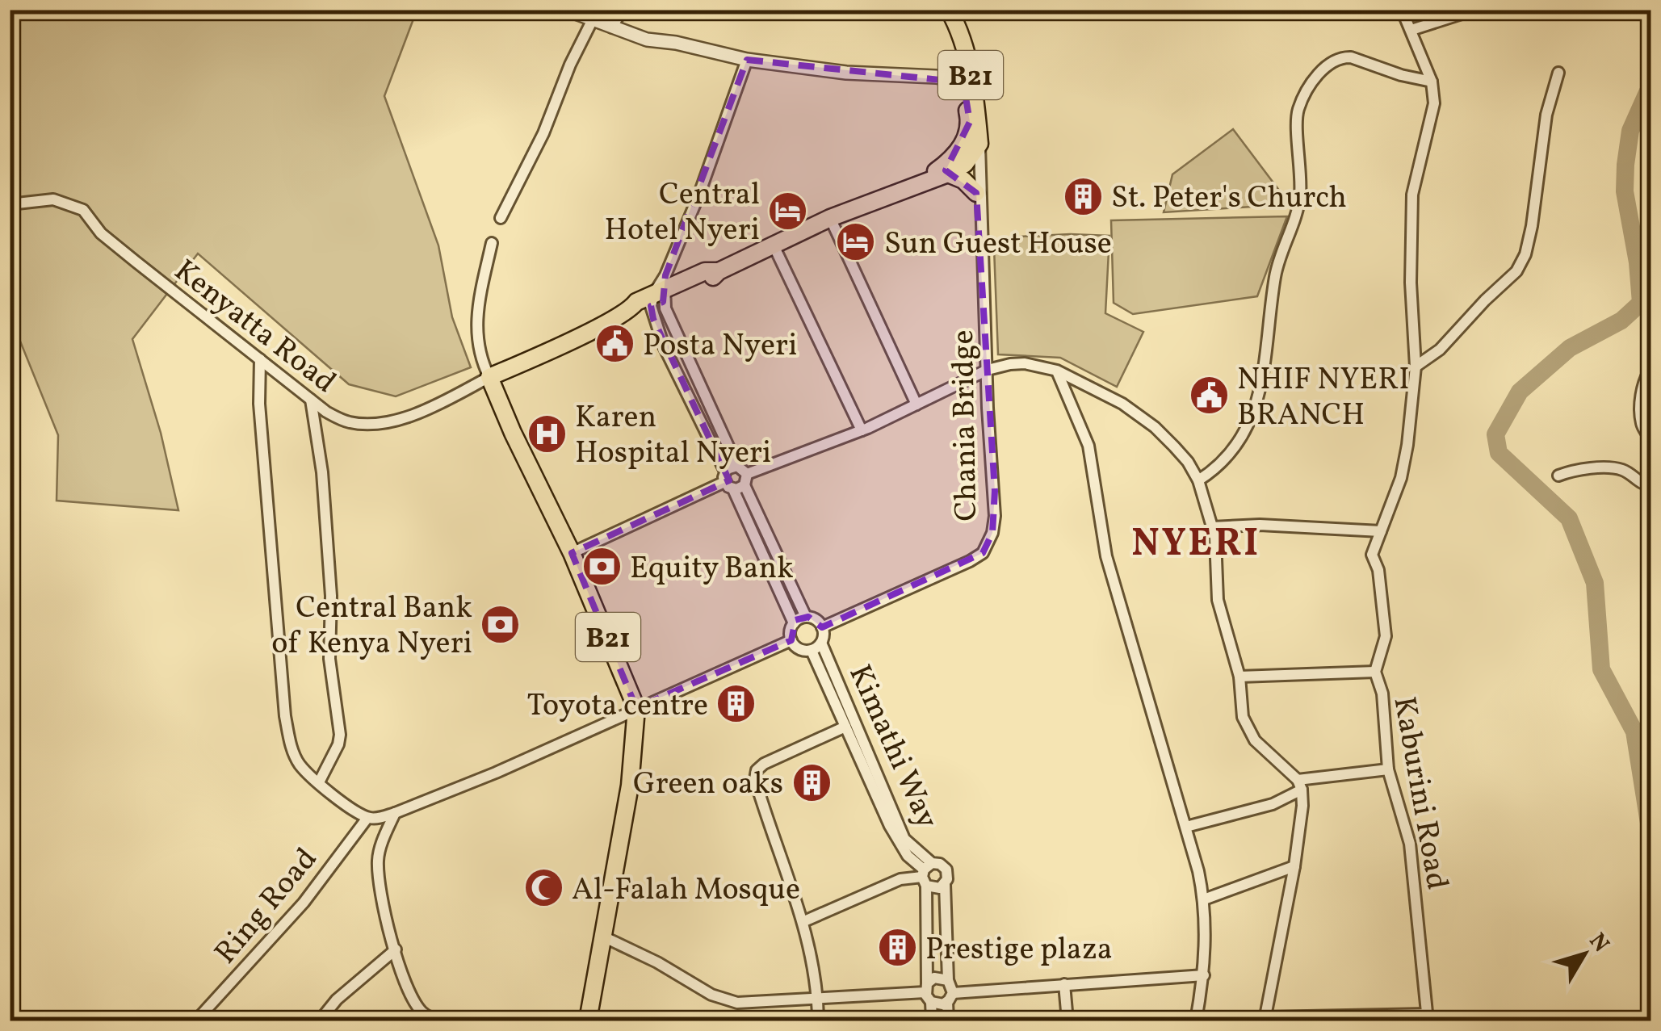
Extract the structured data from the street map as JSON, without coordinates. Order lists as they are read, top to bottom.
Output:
{
  "streets": {
    "highway": ["B21"],
    "street": [
      "Kenyatta Road",
      "Chania Bridge",
      "Kimathi Way",
      "Kaburini Road",
      "Ring Road"
    ]
  },
  "crossings": [
    ["B21", "Kenyatta Road"],
    ["B21", "Chania Bridge"],
    ["Chania Bridge", "Kimathi Way"]
  ],
  "districts": ["NYERI"],
  "places": {
    "building": [
      "St. Peter's Church",
      "Toyota centre",
      "Green oaks",
      "Prestige plaza"
    ],
    "hotel": ["Central Hotel Nyeri", "Sun Guest House"],
    "public building": ["Posta Nyeri", "NHIF NYERI BRANCH"],
    "hospital": ["Karen Hospital Nyeri"],
    "bank": ["Equity Bank", "Central Bank of Kenya Nyeri"],
    "mosque": ["Al-Falah Mosque"]
  },
  "north": "top right"
}
